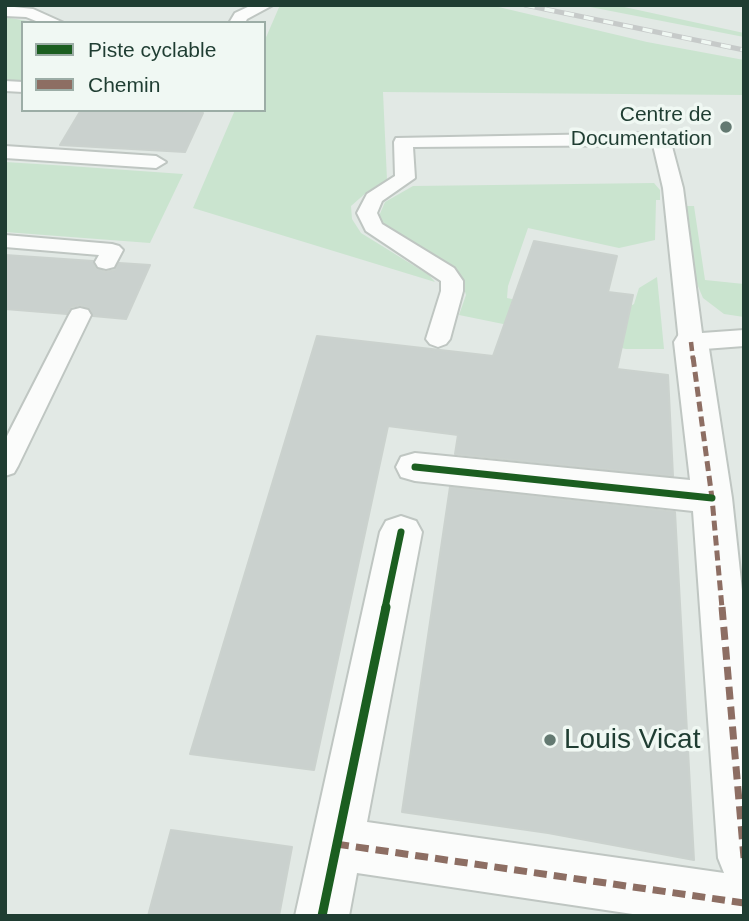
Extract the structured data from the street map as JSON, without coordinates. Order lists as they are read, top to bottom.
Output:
{
  "places": ["Centre de Documentation", "Louis Vicat"],
  "legend": ["Piste cyclable", "Chemin"]
}
